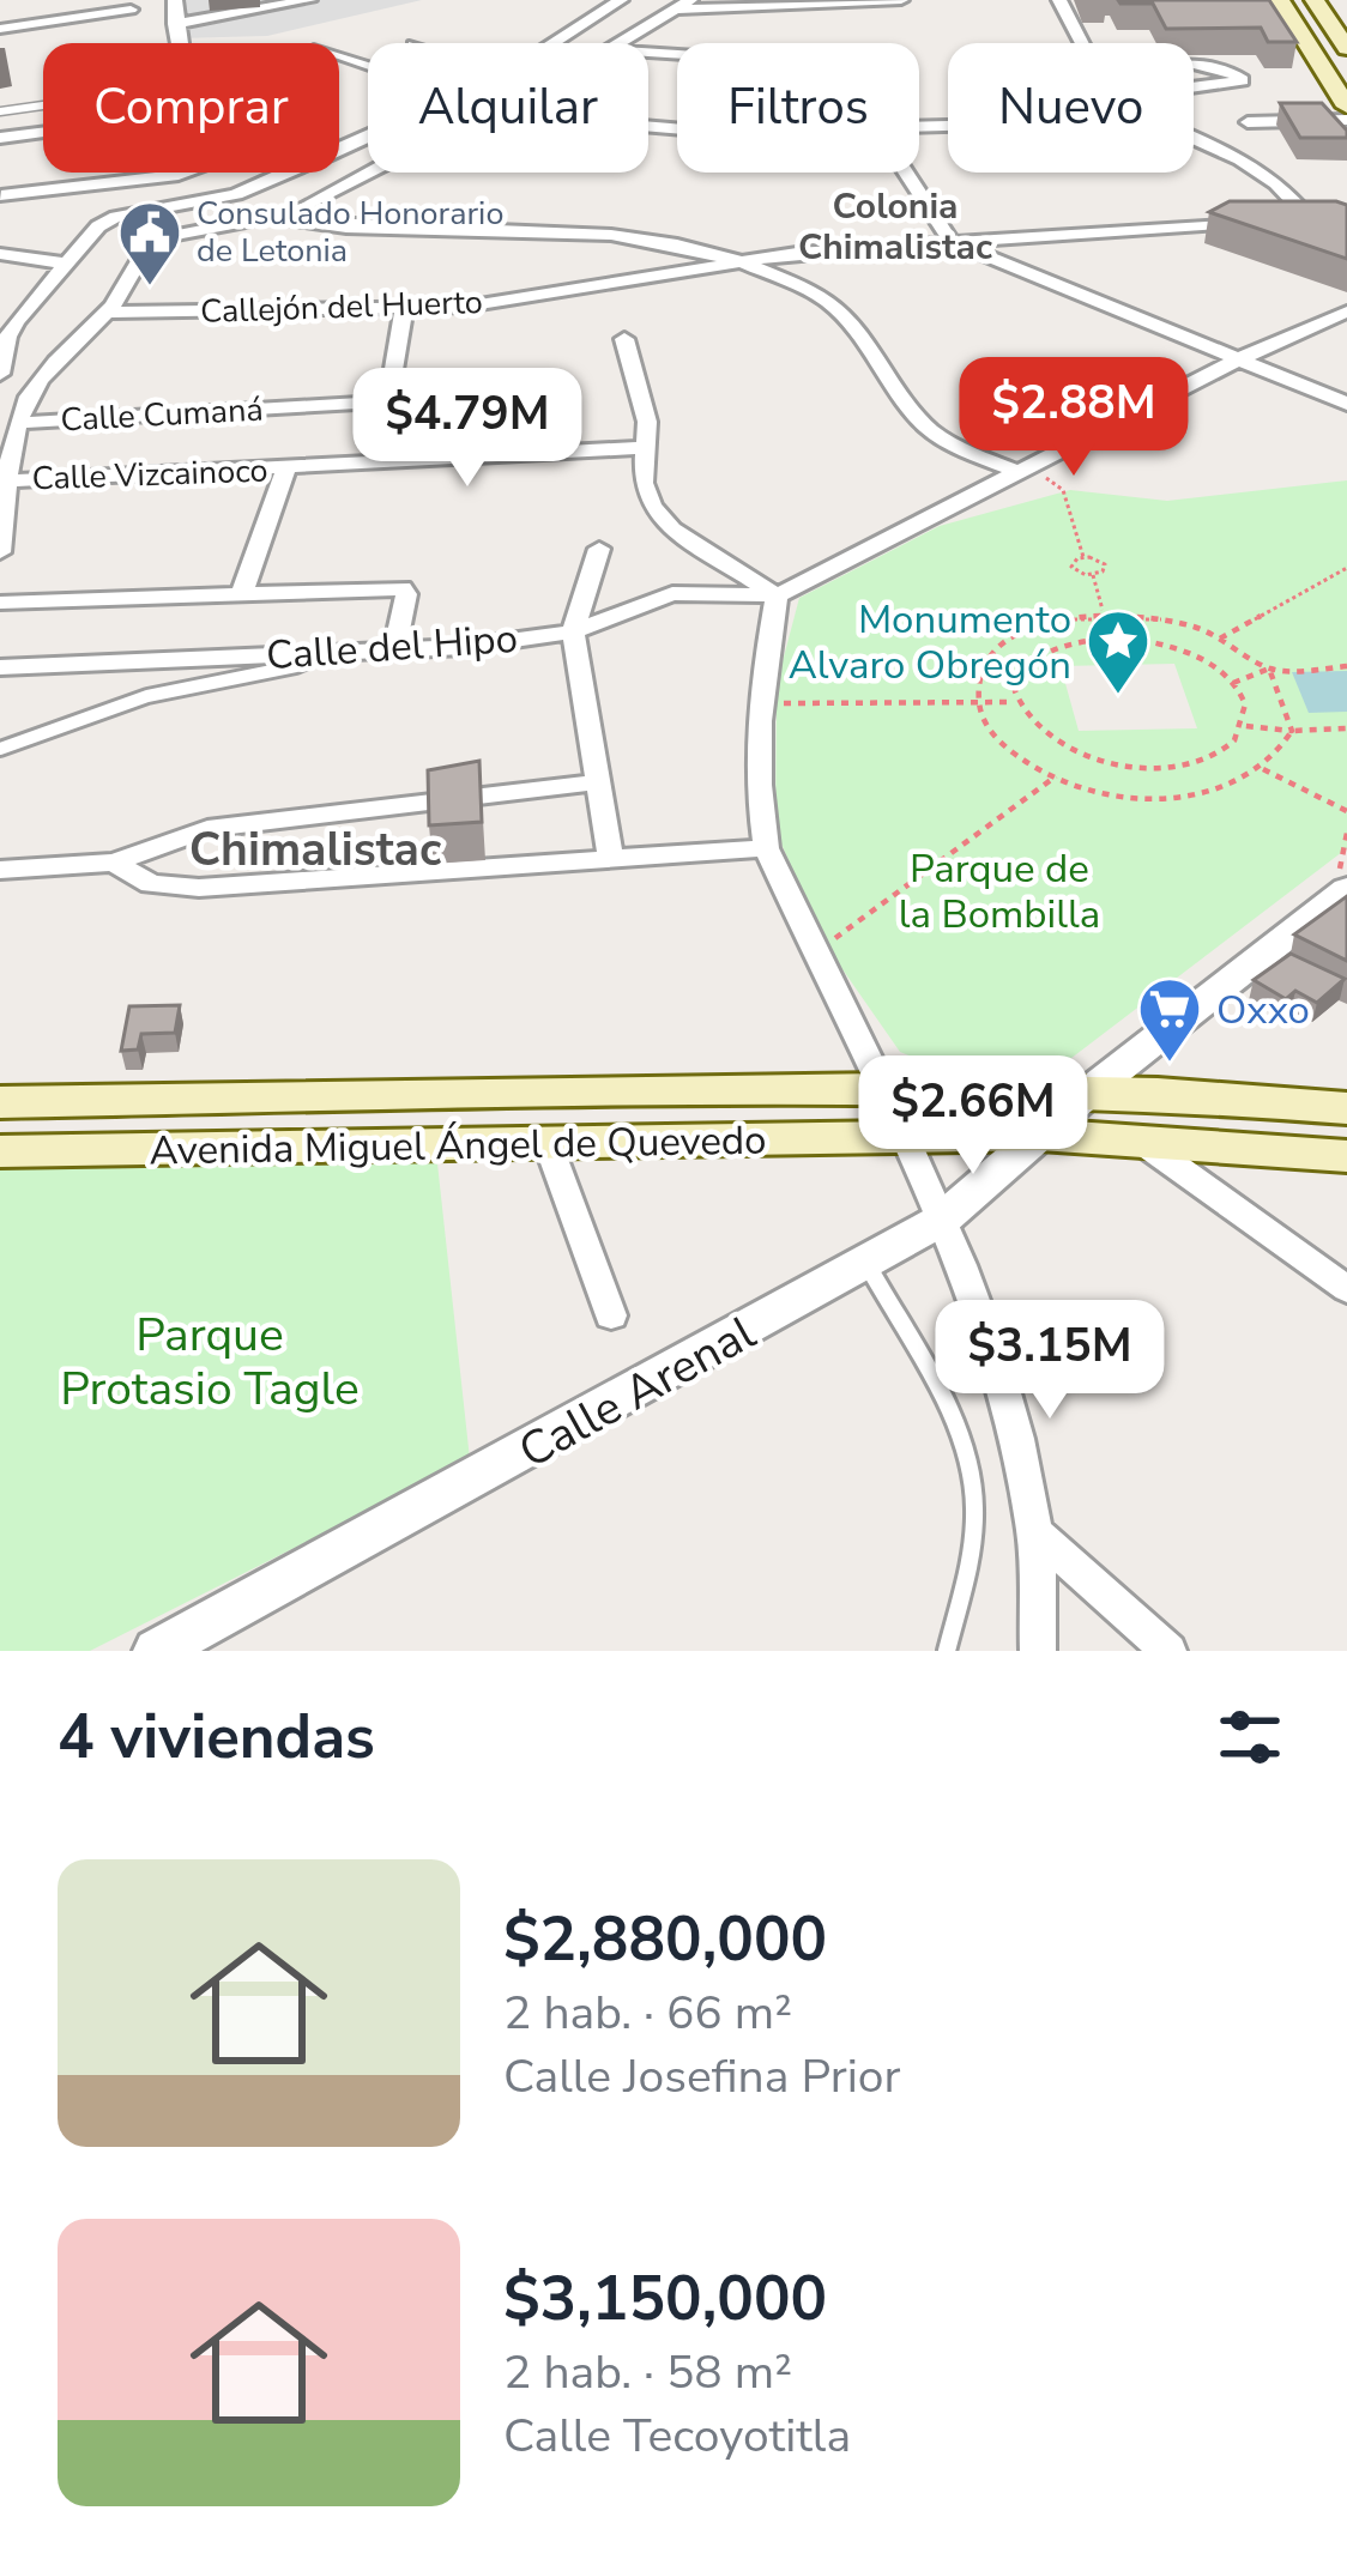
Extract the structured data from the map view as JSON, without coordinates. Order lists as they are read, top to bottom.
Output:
{
  "streets": {
    "main road": ["Avenida Miguel Ángel de Quevedo"],
    "street": [
      "Callejón del Huerto",
      "Calle Cumaná",
      "Calle Vizcainoco",
      "Calle del Hipo",
      "Calle Arenal"
    ]
  },
  "crossings": [
    ["Avenida Miguel Ángel de Quevedo", "Calle Arenal"]
  ],
  "districts": ["Colonia Chimalistac", "Chimalistac"],
  "parks": ["Parque de la Bombilla", "Parque Protasio Tagle"],
  "places": {
    "public building": ["Consulado Honorario de Letonia"],
    "place": ["Monumento Alvaro Obregón"],
    "supermarket": ["Oxxo"]
  },
  "page": {
    "chip": [
      "Comprar",
      "Alquilar",
      "Filtros",
      "Nuevo"
    ],
    "price": [
      "$2.88M",
      "$4.79M",
      "$2.66M",
      "$3.15M"
    ],
    "heading": "4 viviendas",
    "list": [
      {
        "name": "$2,880,000",
        "note": "2 hab. · 66 m² · Calle Josefina Prior"
      },
      {
        "name": "$3,150,000",
        "note": "2 hab. · 58 m² · Calle Tecoyotitla"
      }
    ]
  }
}
